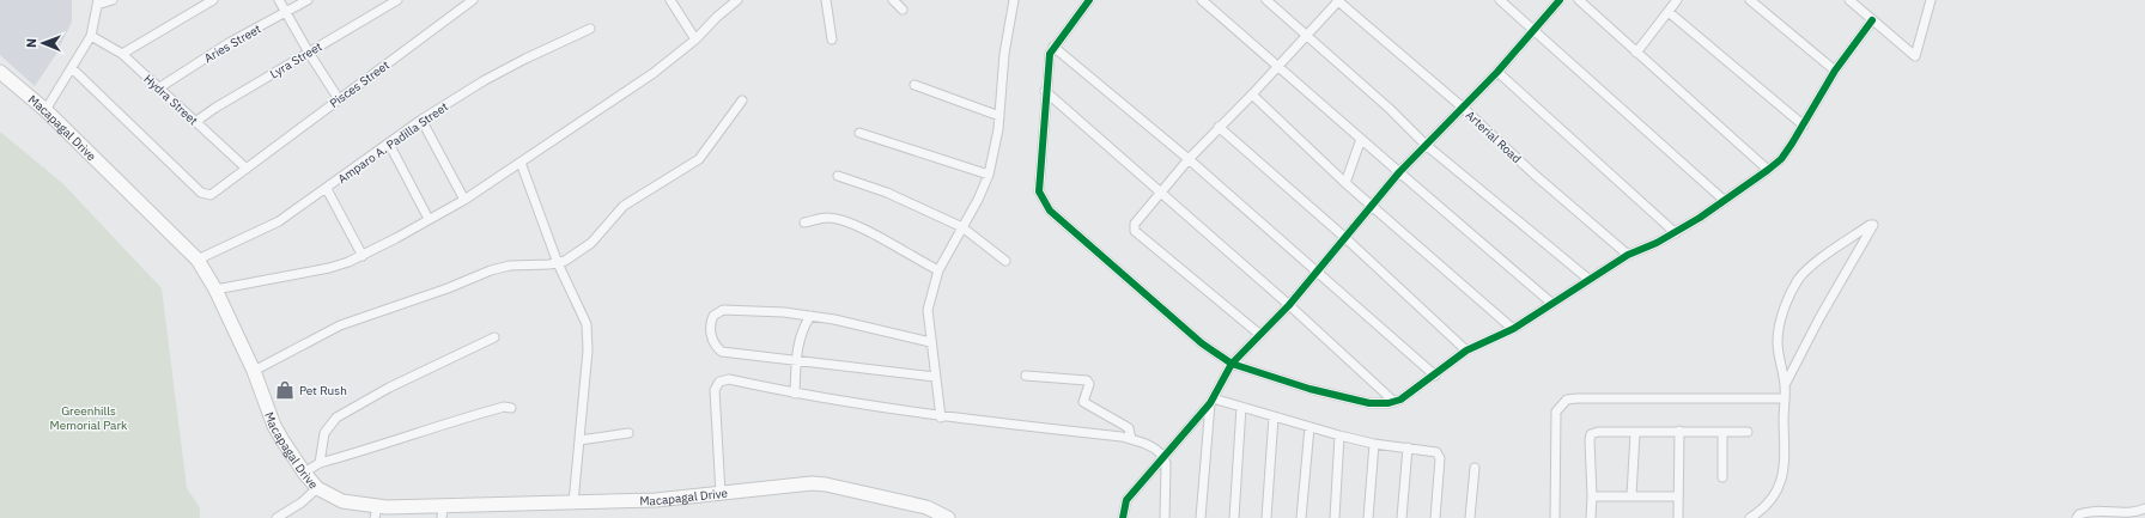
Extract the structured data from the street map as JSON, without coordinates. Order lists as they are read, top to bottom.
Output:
{
  "streets": {
    "main road": ["Macapagal Drive"],
    "street": [
      "Aries Street",
      "Lyra Street",
      "Pisces Street",
      "Hydra Street",
      "Arterial Road",
      "Amparo A. Padilla Street"
    ]
  },
  "crossings": [
    ["Aries Street", "Hydra Street"],
    ["Lyra Street", "Hydra Street"],
    ["Pisces Street", "Hydra Street"],
    ["Macapagal Drive", "Amparo A. Padilla Street"]
  ],
  "parks": ["Greenhills Memorial Park"],
  "places": {
    "shop": ["Pet Rush"]
  },
  "north": "left"
}
